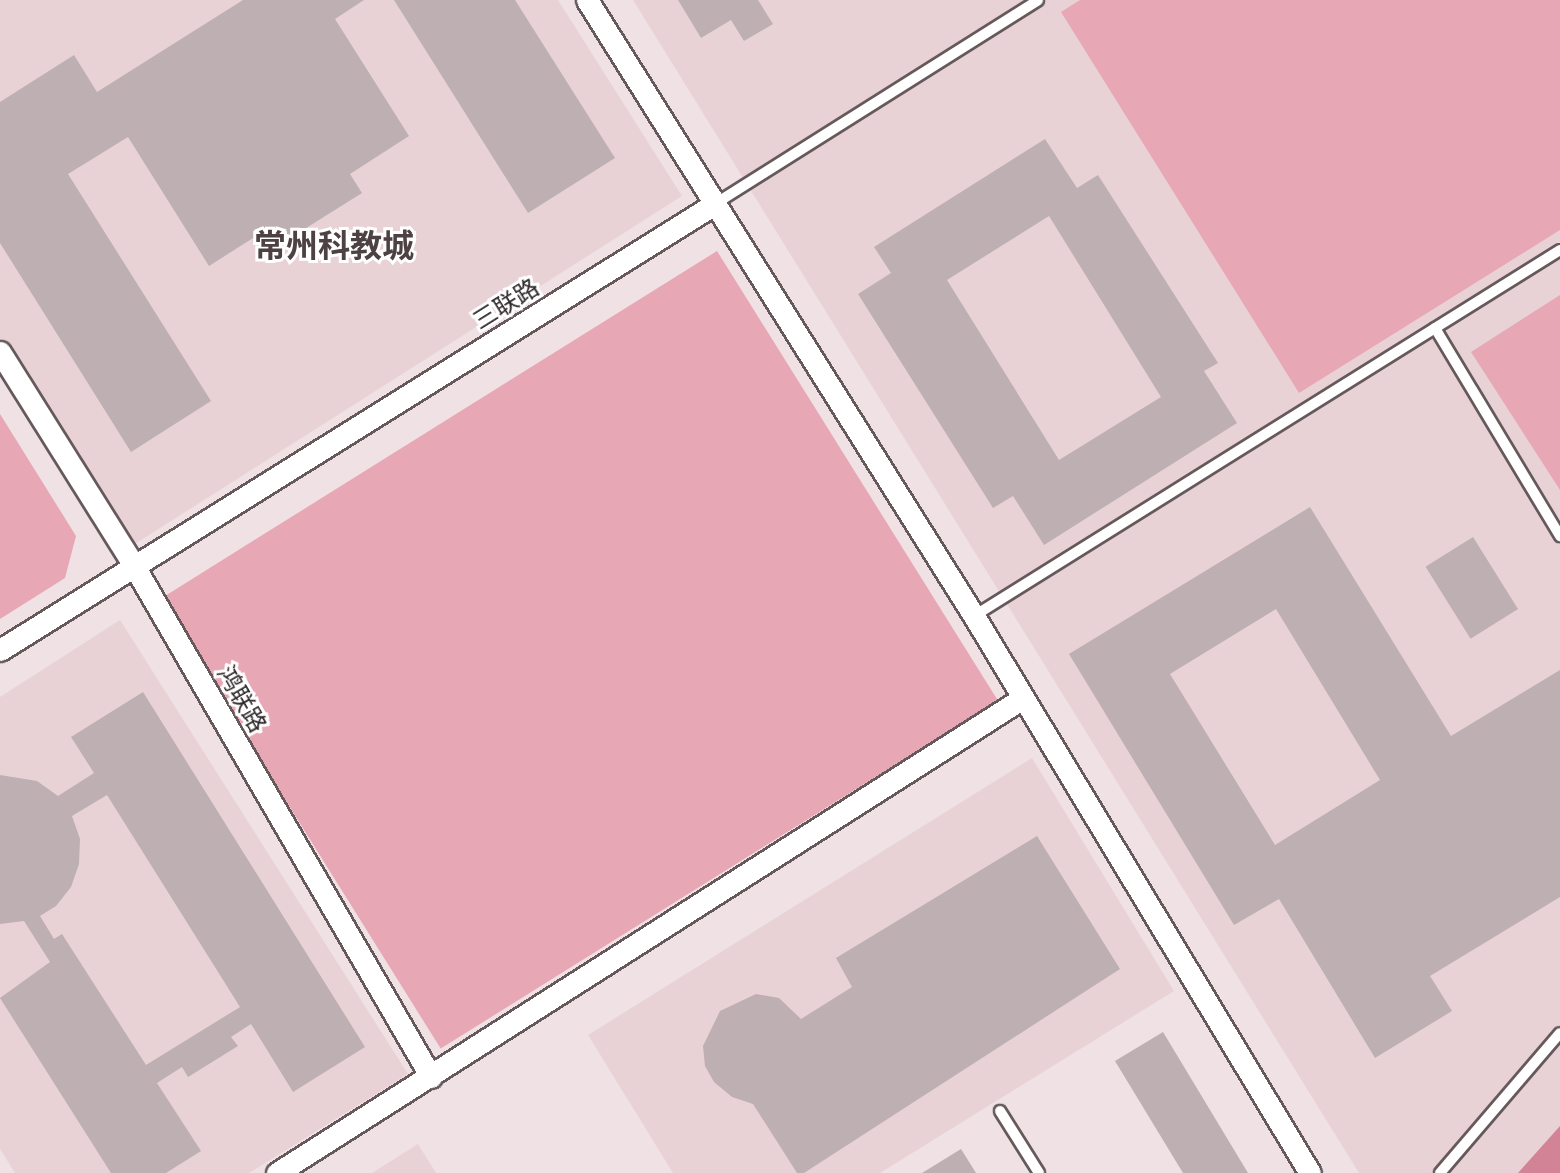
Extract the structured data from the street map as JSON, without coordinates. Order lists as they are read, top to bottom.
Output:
{
  "streets": {
    "street": ["三联路", "鸿联路"]
  },
  "crossings": [
    ["三联路", "鸿联路"]
  ],
  "districts": ["常州科教城"]
}
